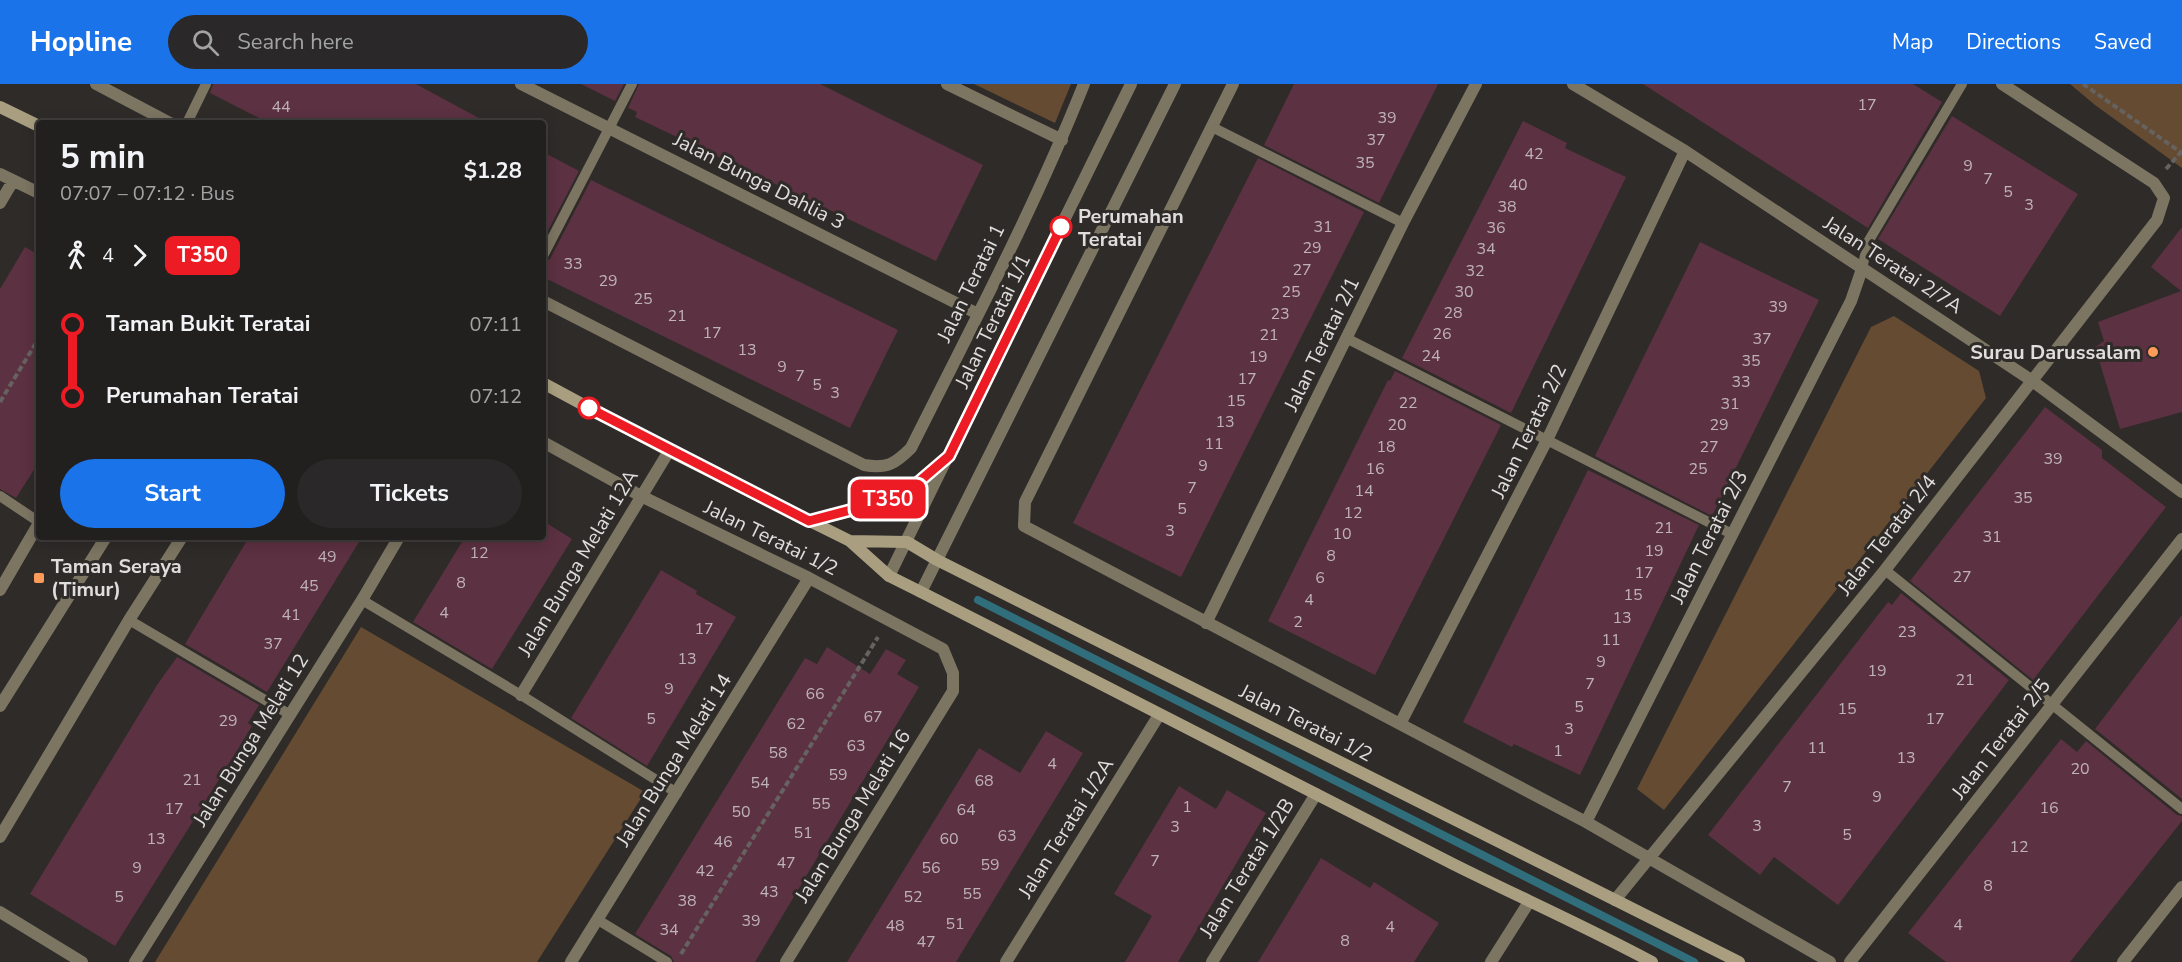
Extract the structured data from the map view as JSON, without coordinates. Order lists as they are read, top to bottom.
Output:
{
  "streets": {
    "main road": ["Jalan Teratai 1/2"],
    "street": [
      "Jalan Bunga Dahlia 3",
      "Jalan Teratai 2/7A",
      "Jalan Teratai 1",
      "Jalan Teratai 1/1",
      "Jalan Teratai 2/1",
      "Jalan Teratai 2/2",
      "Jalan Teratai 2/4",
      "Jalan Teratai 2/3",
      "Jalan Bunga Melati 12A",
      "Jalan Teratai 2/5",
      "Jalan Bunga Melati 12",
      "Jalan Bunga Melati 14",
      "Jalan Bunga Melati 16",
      "Jalan Teratai 1/2A",
      "Jalan Teratai 1/2B"
    ]
  },
  "crossings": [
    ["Jalan Bunga Dahlia 3", "Jalan Teratai 1"],
    ["Jalan Teratai 2/7A", "Jalan Teratai 2/2"],
    ["Jalan Teratai 2/7A", "Jalan Teratai 2/4"],
    ["Jalan Teratai 2/7A", "Jalan Teratai 2/3"],
    ["Jalan Teratai 1/1", "Jalan Teratai 1/2"],
    ["Jalan Teratai 2/4", "Jalan Teratai 1/2"],
    ["Jalan Teratai 1/2", "Jalan Bunga Melati 12A"],
    ["Jalan Teratai 1/2", "Jalan Bunga Melati 14"],
    ["Jalan Teratai 1/2", "Jalan Bunga Melati 16"],
    ["Jalan Teratai 1/2", "Jalan Teratai 1/2A"],
    ["Jalan Teratai 1/2", "Jalan Teratai 1/2B"]
  ],
  "places": {
    "other": ["Perumahan Teratai", "Surau Darussalam"],
    "transit": ["Taman Seraya (Timur)"]
  },
  "lines": ["bus line T350"],
  "house_numbers": [
    "17",
    "44",
    "39",
    "37",
    "42",
    "35",
    "9",
    "7",
    "40",
    "5",
    "3",
    "38",
    "31",
    "36",
    "29",
    "34",
    "33",
    "27",
    "32",
    "29",
    "25",
    "30",
    "25",
    "39",
    "28",
    "23",
    "21",
    "17",
    "26",
    "21",
    "37",
    "13",
    "24",
    "19",
    "35",
    "9",
    "7",
    "17",
    "33",
    "5",
    "3",
    "15",
    "22",
    "31",
    "13",
    "20",
    "29",
    "11",
    "18",
    "27",
    "39",
    "9",
    "16",
    "25",
    "7",
    "14",
    "35",
    "5",
    "12",
    "21",
    "3",
    "10",
    "31",
    "19",
    "12",
    "8",
    "49",
    "17",
    "27",
    "6",
    "8",
    "45",
    "15",
    "4",
    "4",
    "41",
    "13",
    "2",
    "17",
    "23",
    "11",
    "37",
    "13",
    "9",
    "19",
    "21",
    "7",
    "9",
    "66",
    "5",
    "15",
    "67",
    "5",
    "17",
    "29",
    "62",
    "3",
    "63",
    "11",
    "1",
    "58",
    "13",
    "4",
    "20",
    "59",
    "21",
    "68",
    "54",
    "7",
    "9",
    "55",
    "1",
    "16",
    "17",
    "64",
    "50",
    "3",
    "3",
    "51",
    "5",
    "63",
    "13",
    "60",
    "46",
    "12",
    "7",
    "47",
    "59",
    "9",
    "56",
    "42",
    "8",
    "43",
    "55",
    "5",
    "52",
    "38",
    "39",
    "51",
    "4",
    "48",
    "4",
    "34",
    "8",
    "47"
  ],
  "page": {
    "header": "Hopline",
    "search": "Search here",
    "nav": ["Map", "Directions", "Saved"],
    "on_map": "T350",
    "heading": ["5 min", "07:07 – 07:12 · Bus", "$1.28"],
    "legs": ["4", "T350"],
    "list": [
      {
        "name": "Taman Bukit Teratai",
        "value": "07:11"
      },
      {
        "name": "Perumahan Teratai",
        "value": "07:12"
      }
    ],
    "buttons": ["Start", "Tickets"]
  }
}
